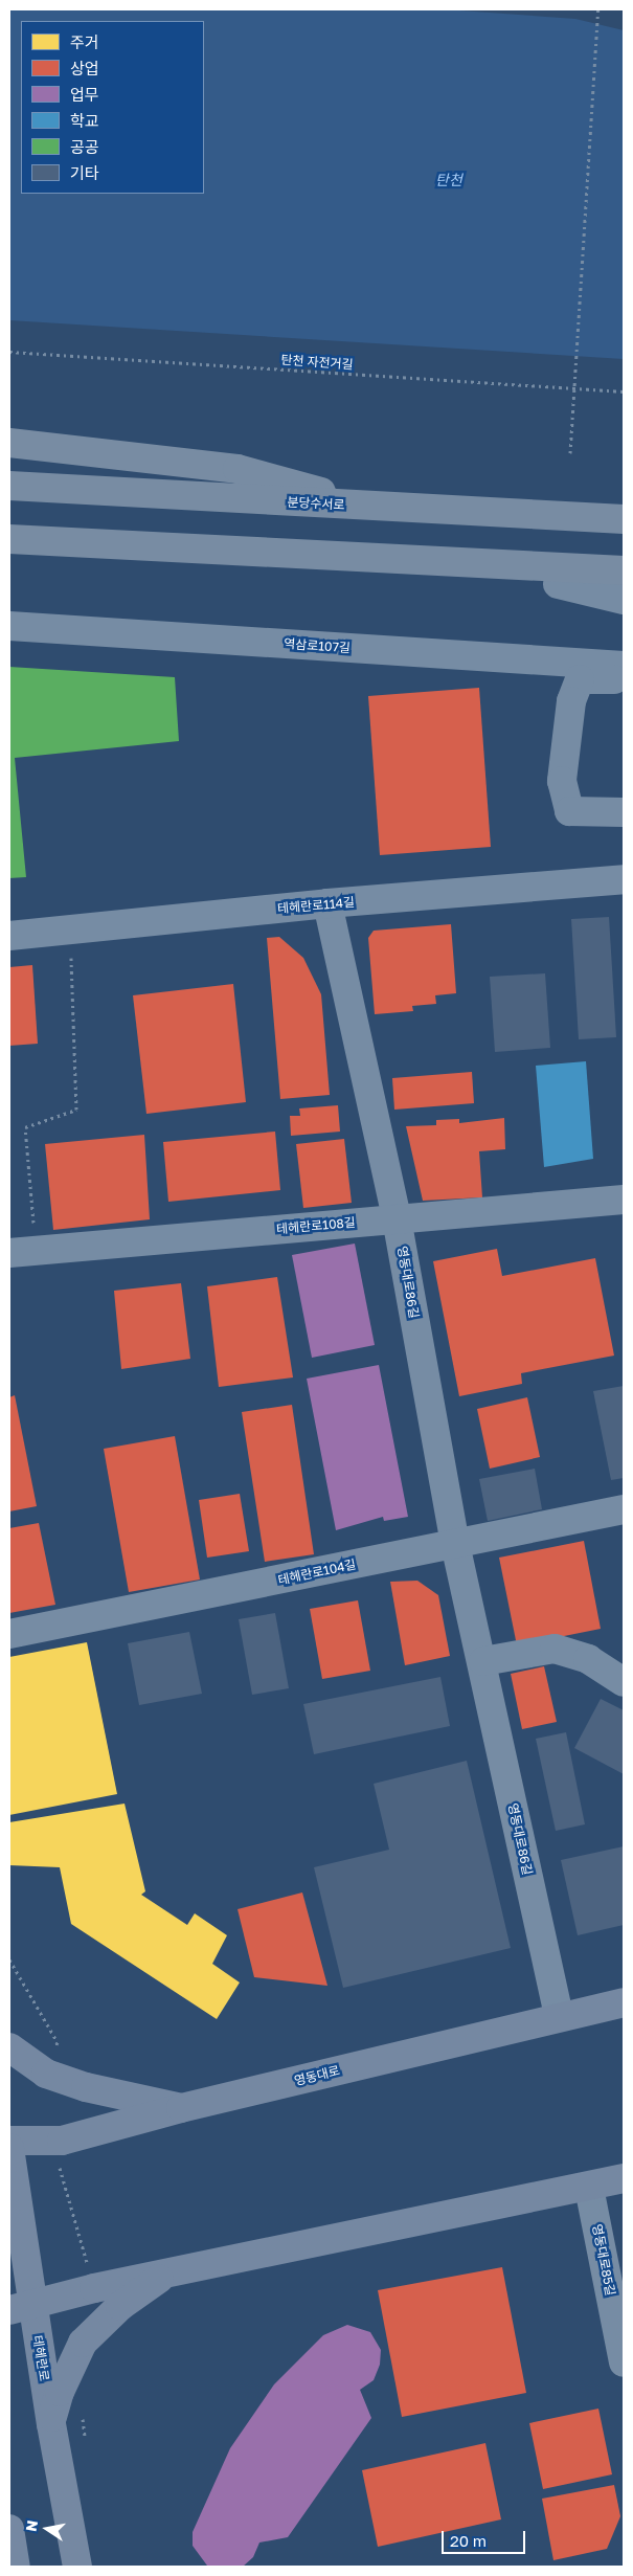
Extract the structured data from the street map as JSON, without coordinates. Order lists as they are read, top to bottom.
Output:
{
  "streets": {
    "highway": ["분당수서로"],
    "main road": ["영동대로", "테헤란로"],
    "street": [
      "역삼로107길",
      "테헤란로114길",
      "테헤란로108길",
      "영동대로86길",
      "테헤란로104길",
      "영동대로85길"
    ],
    "path": ["탄천 자전거길"]
  },
  "crossings": [
    ["테헤란로114길", "영동대로86길"],
    ["테헤란로108길", "영동대로86길"],
    ["영동대로86길", "테헤란로104길"],
    ["영동대로86길", "영동대로"]
  ],
  "water": ["탄천"],
  "legend": [
    "주거",
    "상업",
    "업무",
    "학교",
    "공공",
    "기타"
  ],
  "scale_bar": "20 m",
  "north": "left"
}
